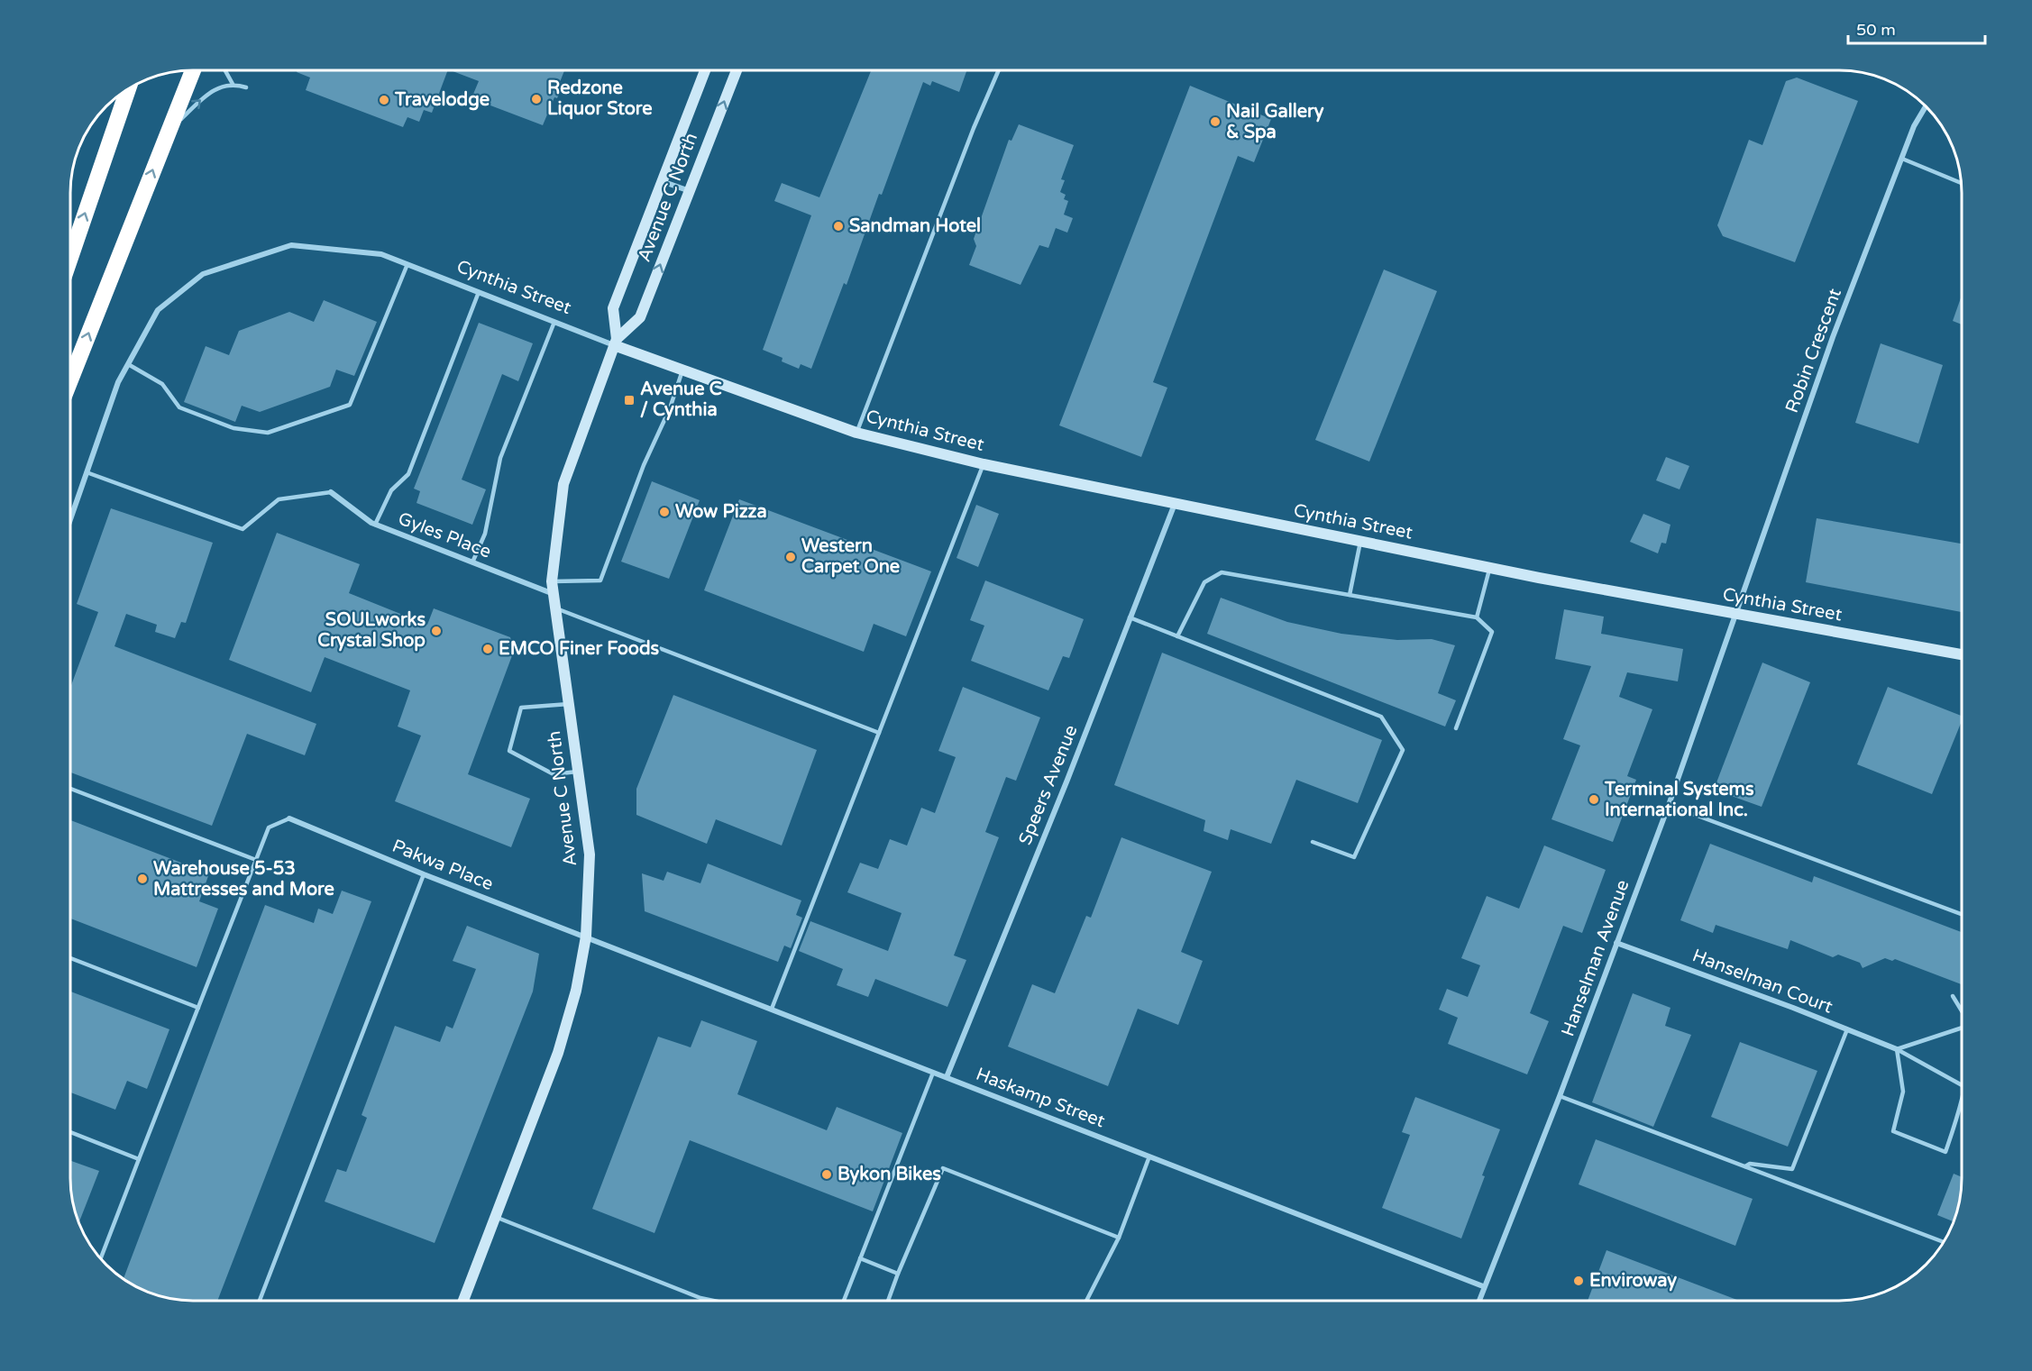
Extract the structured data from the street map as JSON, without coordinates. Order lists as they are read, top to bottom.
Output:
{
  "streets": {
    "main road": ["Avenue C North", "Cynthia Street"],
    "street": [
      "Robin Crescent",
      "Gyles Place",
      "Speers Avenue",
      "Pakwa Place",
      "Hanselman Avenue",
      "Hanselman Court",
      "Haskamp Street"
    ]
  },
  "crossings": [
    ["Avenue C North", "Cynthia Street"],
    ["Avenue C North", "Gyles Place"],
    ["Avenue C North", "Pakwa Place"],
    ["Avenue C North", "Haskamp Street"],
    ["Cynthia Street", "Robin Crescent"],
    ["Cynthia Street", "Speers Avenue"],
    ["Cynthia Street", "Hanselman Avenue"],
    ["Robin Crescent", "Hanselman Avenue"],
    ["Speers Avenue", "Haskamp Street"],
    ["Pakwa Place", "Haskamp Street"],
    ["Hanselman Avenue", "Hanselman Court"],
    ["Hanselman Avenue", "Haskamp Street"]
  ],
  "places": {
    "other": [
      "Redzone Liquor Store",
      "Travelodge",
      "Nail Gallery & Spa",
      "Sandman Hotel",
      "Wow Pizza",
      "Western Carpet One",
      "SOULworks Crystal Shop",
      "EMCO Finer Foods",
      "Terminal Systems International Inc.",
      "Warehouse 5-53 Mattresses and More",
      "Bykon Bikes",
      "Enviroway"
    ],
    "transit": ["Avenue C / Cynthia"]
  },
  "scale_bar": "50 m"
}
